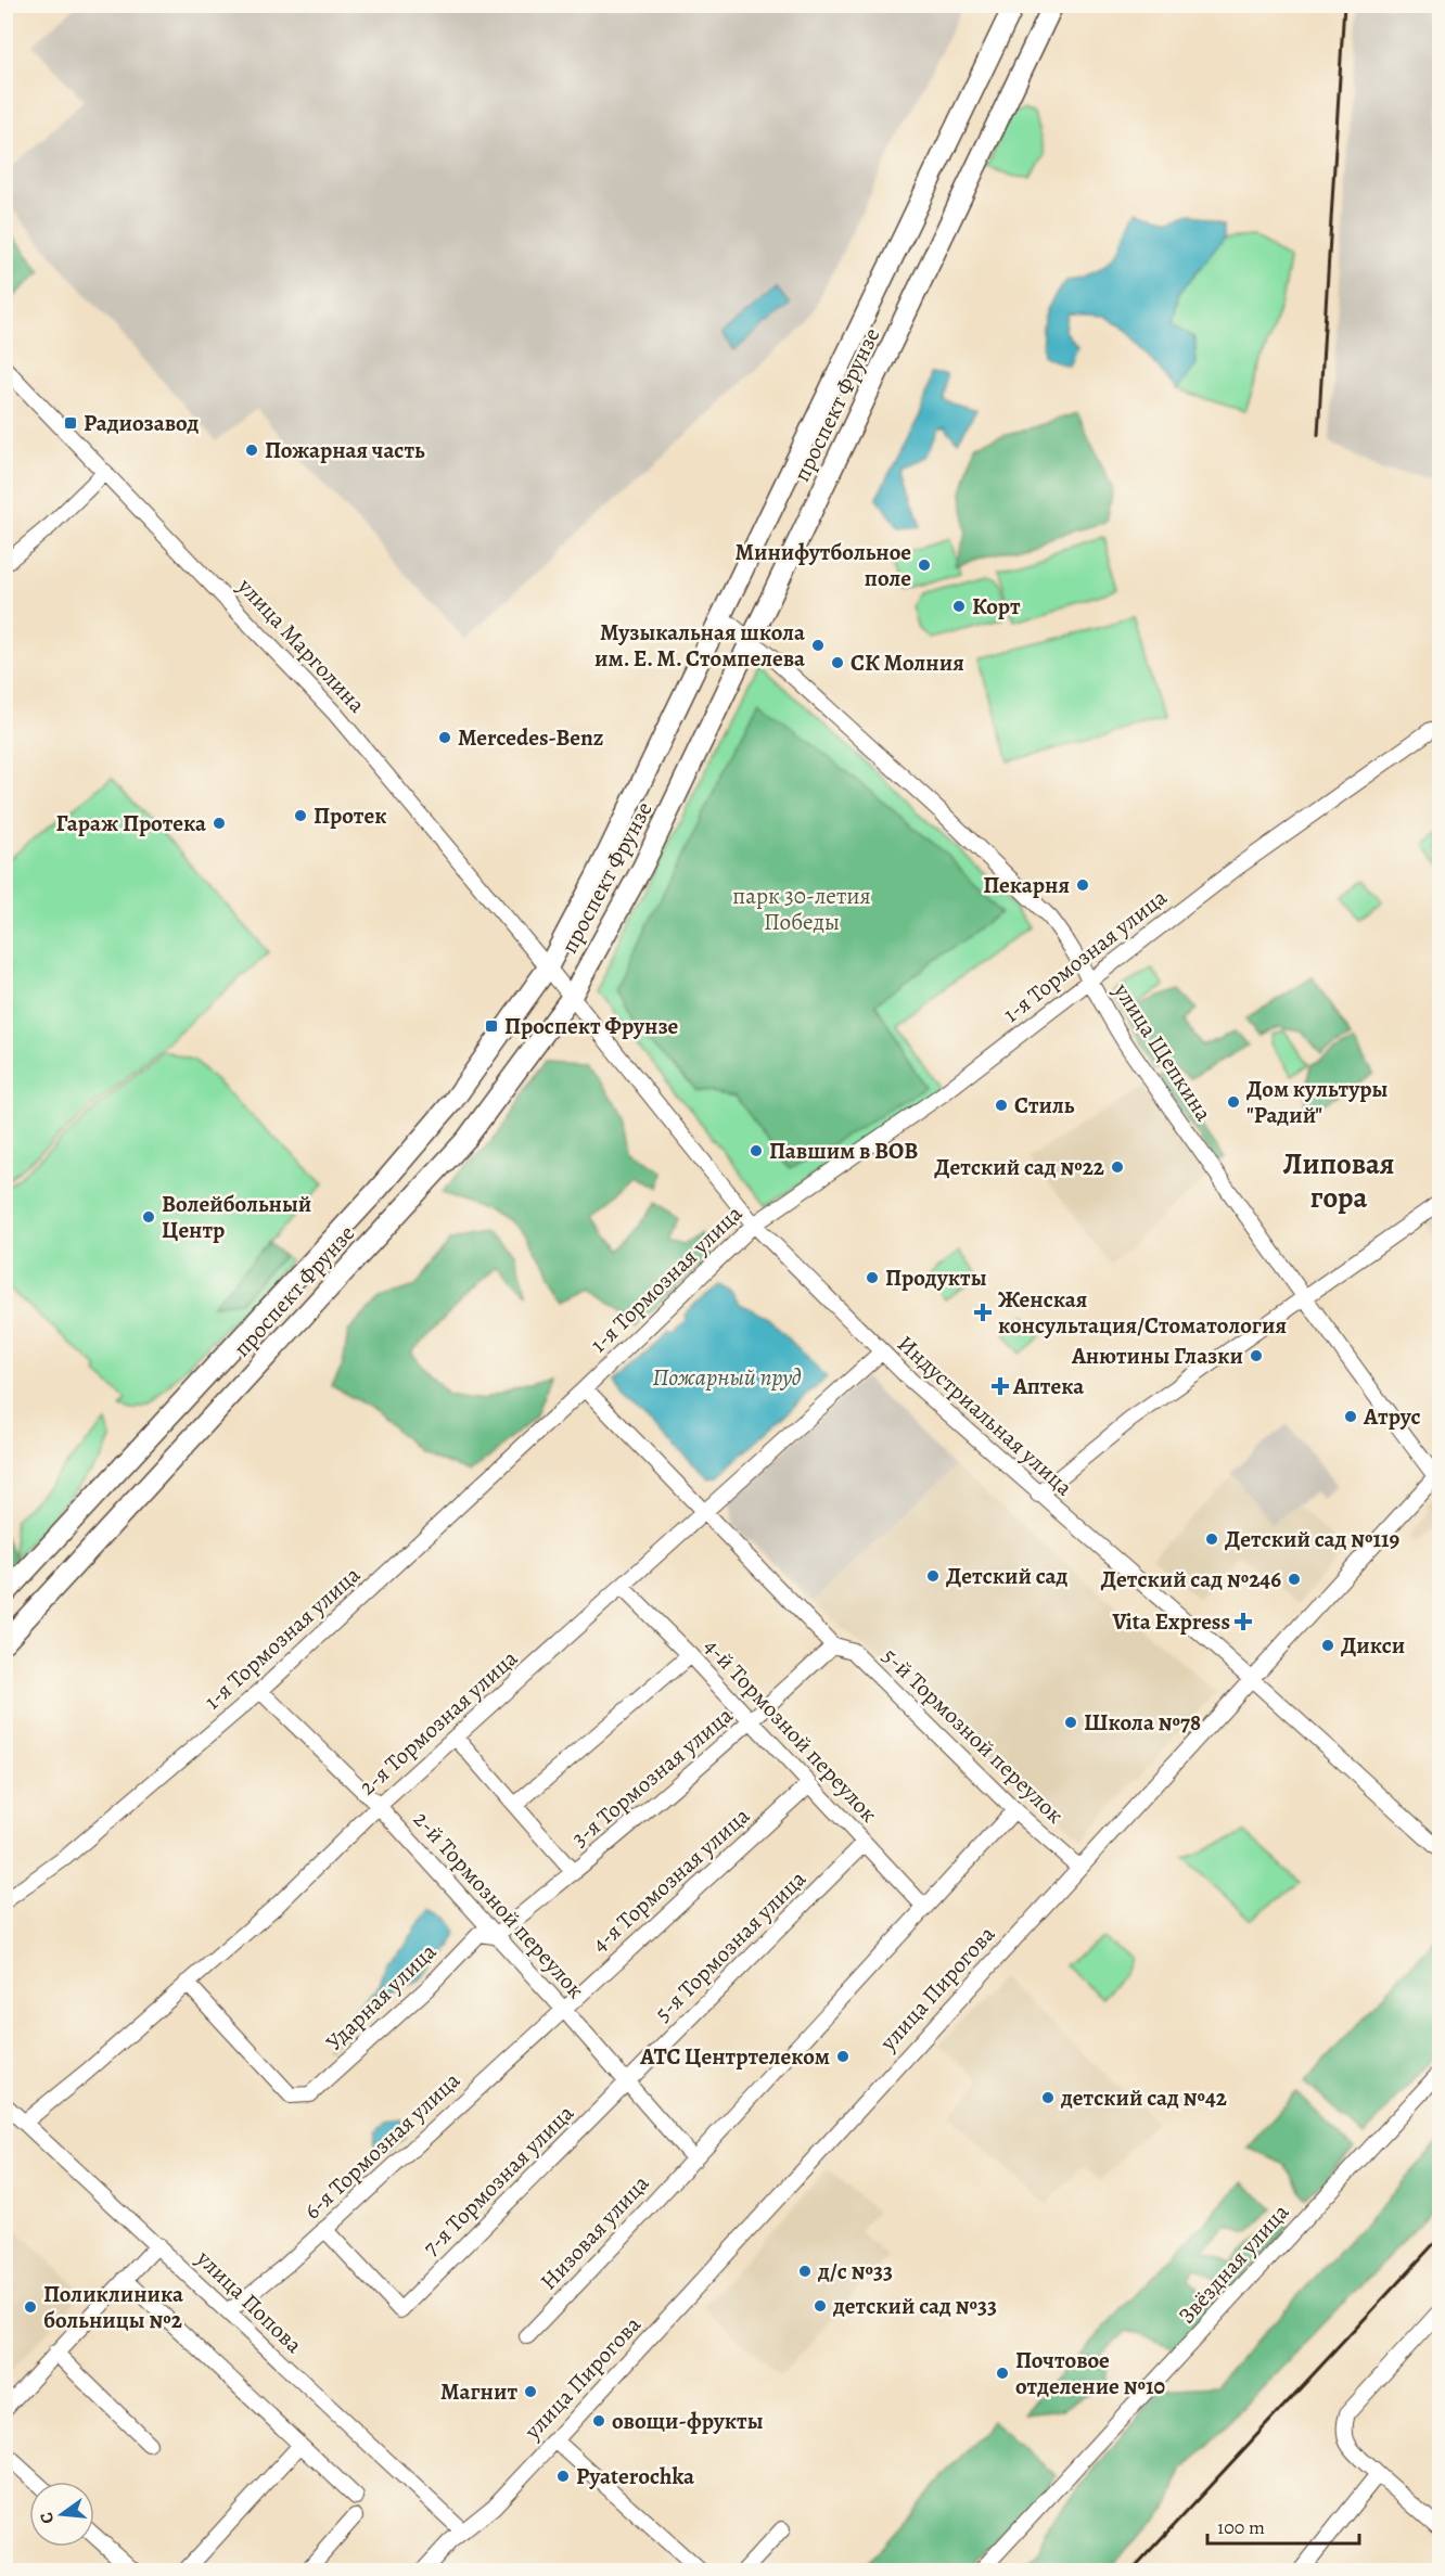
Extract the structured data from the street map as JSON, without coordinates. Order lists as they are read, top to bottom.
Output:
{
  "streets": {
    "main road": ["проспект Фрунзе"],
    "street": [
      "улица Марголина",
      "1-я Тормозная улица",
      "улица Щепкина",
      "Индустриальная улица",
      "2-я Тормозная улица",
      "4-й Тормозной переулок",
      "5-й Тормозной переулок",
      "3-я Тормозная улица",
      "4-я Тормозная улица",
      "2-й Тормозной переулок",
      "5-я Тормозная улица",
      "улица Пирогова",
      "Ударная улица",
      "6-я Тормозная улица",
      "7-я Тормозная улица",
      "Низовая улица",
      "Звёздная улица",
      "улица Попова"
    ]
  },
  "crossings": [
    ["проспект Фрунзе", "улица Марголина"],
    ["проспект Фрунзе", "улица Щепкина"],
    ["проспект Фрунзе", "Индустриальная улица"],
    ["улица Марголина", "Индустриальная улица"],
    ["1-я Тормозная улица", "улица Щепкина"],
    ["1-я Тормозная улица", "Индустриальная улица"],
    ["1-я Тормозная улица", "2-й Тормозной переулок"],
    ["улица Щепкина", "улица Пирогова"],
    ["Индустриальная улица", "2-я Тормозная улица"],
    ["Индустриальная улица", "улица Пирогова"],
    ["2-я Тормозная улица", "4-й Тормозной переулок"],
    ["2-я Тормозная улица", "2-й Тормозной переулок"],
    ["2-я Тормозная улица", "Ударная улица"],
    ["2-я Тормозная улица", "улица Попова"],
    ["4-й Тормозной переулок", "3-я Тормозная улица"],
    ["4-й Тормозной переулок", "4-я Тормозная улица"],
    ["4-й Тормозной переулок", "5-я Тормозная улица"],
    ["5-й Тормозной переулок", "3-я Тормозная улица"],
    ["5-й Тормозной переулок", "улица Пирогова"],
    ["3-я Тормозная улица", "2-й Тормозной переулок"],
    ["3-я Тормозная улица", "Ударная улица"],
    ["4-я Тормозная улица", "2-й Тормозной переулок"],
    ["4-я Тормозная улица", "6-я Тормозная улица"],
    ["2-й Тормозной переулок", "5-я Тормозная улица"],
    ["2-й Тормозной переулок", "Ударная улица"],
    ["2-й Тормозной переулок", "6-я Тормозная улица"],
    ["2-й Тормозной переулок", "7-я Тормозная улица"],
    ["2-й Тормозной переулок", "Низовая улица"],
    ["5-я Тормозная улица", "7-я Тормозная улица"],
    ["улица Пирогова", "улица Попова"],
    ["6-я Тормозная улица", "7-я Тормозная улица"],
    ["6-я Тормозная улица", "улица Попова"]
  ],
  "districts": ["Липовая гора"],
  "water": ["Пожарный пруд"],
  "parks": ["парк 30-летия Победы"],
  "places": {
    "transit": ["Радиозавод", "Проспект Фрунзе"],
    "other": [
      "Пожарная часть",
      "Минифутбольное поле",
      "Корт",
      "Музыкальная школа им. Е. М. Стомпелева",
      "СК Молния",
      "Mercedes-Benz",
      "Протек",
      "Гараж Протека",
      "Пекарня",
      "Дом культуры \"Радий\"",
      "Стиль",
      "Павшим в ВОВ",
      "Детский сад №22",
      "Волейбольный Центр",
      "Продукты",
      "Анютины Глазки",
      "Атрус",
      "Детский сад №119",
      "Детский сад",
      "Детский сад №246",
      "Дикси",
      "Школа №78",
      "АТС Центртелеком",
      "детский сад №42",
      "д/с №33",
      "детский сад №33",
      "Поликлиника больницы №2",
      "Почтовое отделение №10",
      "Магнит",
      "овощи-фрукты",
      "Pyaterochka"
    ],
    "health": ["Женская консультация/Стоматология", "Аптека", "Vita Express"]
  },
  "scale_bar": "100 m",
  "north": "left"
}
